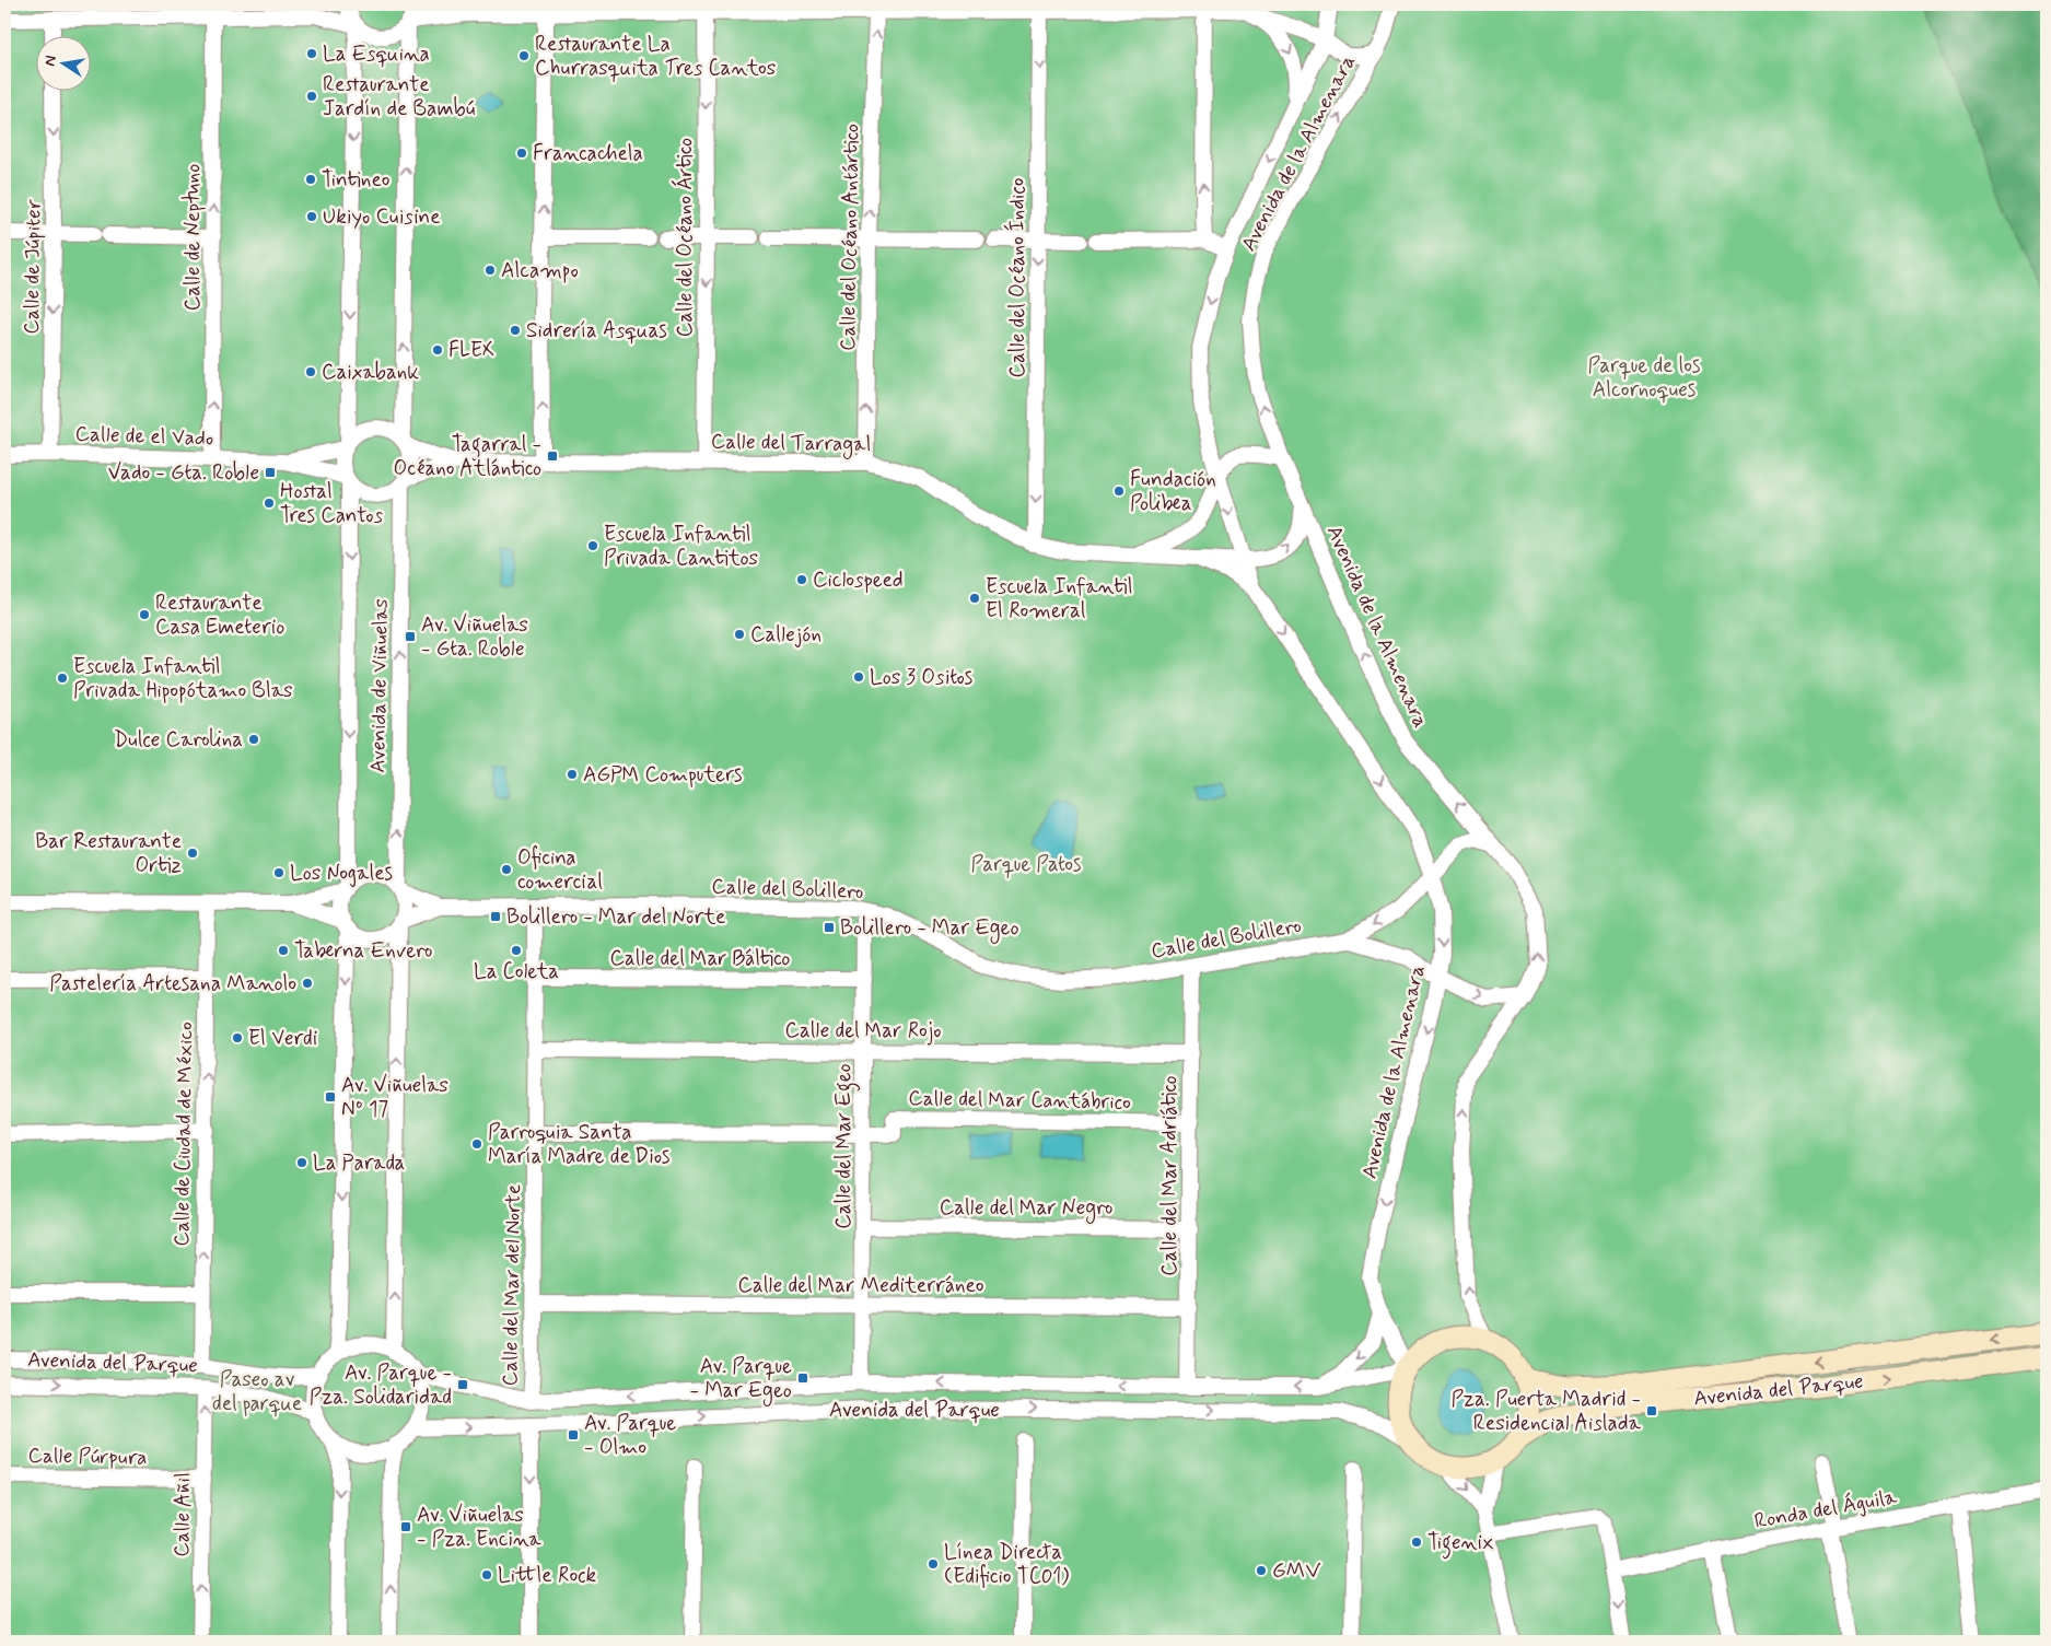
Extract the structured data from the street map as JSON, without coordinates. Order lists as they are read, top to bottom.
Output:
{
  "streets": {
    "street": [
      "Avenida de la Almenara",
      "Calle de Neptuno",
      "Calle del Océano Ártico",
      "Calle del Océano Antártico",
      "Calle de Júpiter",
      "Calle del Océano Índico",
      "Calle de el Vado",
      "Calle del Tarragal",
      "Avenida de Viñuelas",
      "Calle del Bolillero",
      "Calle del Mar Báltico",
      "Calle del Mar Rojo",
      "Calle del Mar Cantábrico",
      "Calle de Ciudad de México",
      "Calle del Mar Egeo",
      "Calle del Mar Adriático",
      "Calle del Mar Negro",
      "Calle del Mar del Norte",
      "Calle del Mar Mediterráneo",
      "Avenida del Parque",
      "Calle Púrpura",
      "Ronda del Águila",
      "Calle Añil"
    ]
  },
  "crossings": [
    ["Avenida de la Almenara", "Calle del Tarragal"],
    ["Avenida de la Almenara", "Avenida del Parque"],
    ["Calle de Neptuno", "Calle de el Vado"],
    ["Calle del Océano Ártico", "Calle del Tarragal"],
    ["Calle del Océano Antártico", "Calle del Tarragal"],
    ["Calle de Júpiter", "Calle de el Vado"],
    ["Calle del Océano Índico", "Calle del Tarragal"],
    ["Calle del Tarragal", "Avenida de Viñuelas"],
    ["Calle del Bolillero", "Calle del Mar Egeo"],
    ["Calle del Bolillero", "Calle del Mar Adriático"],
    ["Calle del Bolillero", "Calle del Mar del Norte"],
    ["Calle del Mar Báltico", "Calle del Mar Egeo"],
    ["Calle del Mar Báltico", "Calle del Mar del Norte"],
    ["Calle del Mar Rojo", "Calle del Mar Egeo"],
    ["Calle del Mar Rojo", "Calle del Mar Adriático"],
    ["Calle del Mar Rojo", "Calle del Mar del Norte"],
    ["Calle del Mar Cantábrico", "Calle del Mar Egeo"],
    ["Calle del Mar Cantábrico", "Calle del Mar Adriático"],
    ["Calle del Mar Cantábrico", "Calle del Mar del Norte"],
    ["Calle de Ciudad de México", "Avenida del Parque"],
    ["Calle del Mar Egeo", "Calle del Mar Negro"],
    ["Calle del Mar Egeo", "Calle del Mar Mediterráneo"],
    ["Calle del Mar Egeo", "Avenida del Parque"],
    ["Calle del Mar Adriático", "Calle del Mar Negro"],
    ["Calle del Mar Adriático", "Calle del Mar Mediterráneo"],
    ["Calle del Mar Adriático", "Avenida del Parque"],
    ["Calle del Mar del Norte", "Calle del Mar Mediterráneo"],
    ["Calle del Mar del Norte", "Avenida del Parque"],
    ["Avenida del Parque", "Calle Añil"],
    ["Calle Púrpura", "Calle Añil"]
  ],
  "one_way": [
    "Calle del Océano Ártico",
    "Calle del Océano Antártico",
    "Calle de Júpiter",
    "Calle del Océano Índico",
    "Calle de Ciudad de México",
    "Calle Añil"
  ],
  "parks": ["Parque de los Alcornoques", "Parque Patos", "Paseo av del parque"],
  "places": {
    "other": [
      "La Esquina",
      "Restaurante La Churrasquita Tres Cantos",
      "Restaurante Jardín de Bambú",
      "Francachela",
      "Tintineo",
      "Ukiyo Cuisine",
      "Alcampo",
      "Sidrería Asquas",
      "FLEX",
      "Caixabank",
      "Fundación Polibea",
      "Hostal Tres Cantos",
      "Escuela Infantil Privada Cantitos",
      "Ciclospeed",
      "Escuela Infantil El Romeral",
      "Restaurante Casa Emeterio",
      "Callejón",
      "Los 3 Ositos",
      "Escuela Infantil Privada Hipopótamo Blas",
      "Dulce Carolina",
      "AGPM Computers",
      "Bar Restaurante Ortiz",
      "Oficina comercial",
      "Los Nogales",
      "Taberna Envero",
      "La Coleta",
      "Pastelería Artesana Manolo",
      "El Verdi",
      "Parroquia Santa María Madre de Dios",
      "La Parada",
      "Tigenix",
      "Línea Directa (Edificio TC01)",
      "GMV",
      "Little Rock"
    ],
    "transit": [
      "Tagarral - Océano Atlántico",
      "Vado - Gta. Roble",
      "Av. Viñuelas - Gta. Roble",
      "Bolillero - Mar del Norte",
      "Bolillero - Mar Egeo",
      "Av. Viñuelas Nº 17",
      "Av. Parque - Mar Egeo",
      "Av. Parque - Pza. Solidaridad",
      "Pza. Puerta Madrid - Residencial Aislada",
      "Av. Parque - Olmo",
      "Av. Viñuelas - Pza. Encina"
    ]
  },
  "north": "left"
}
